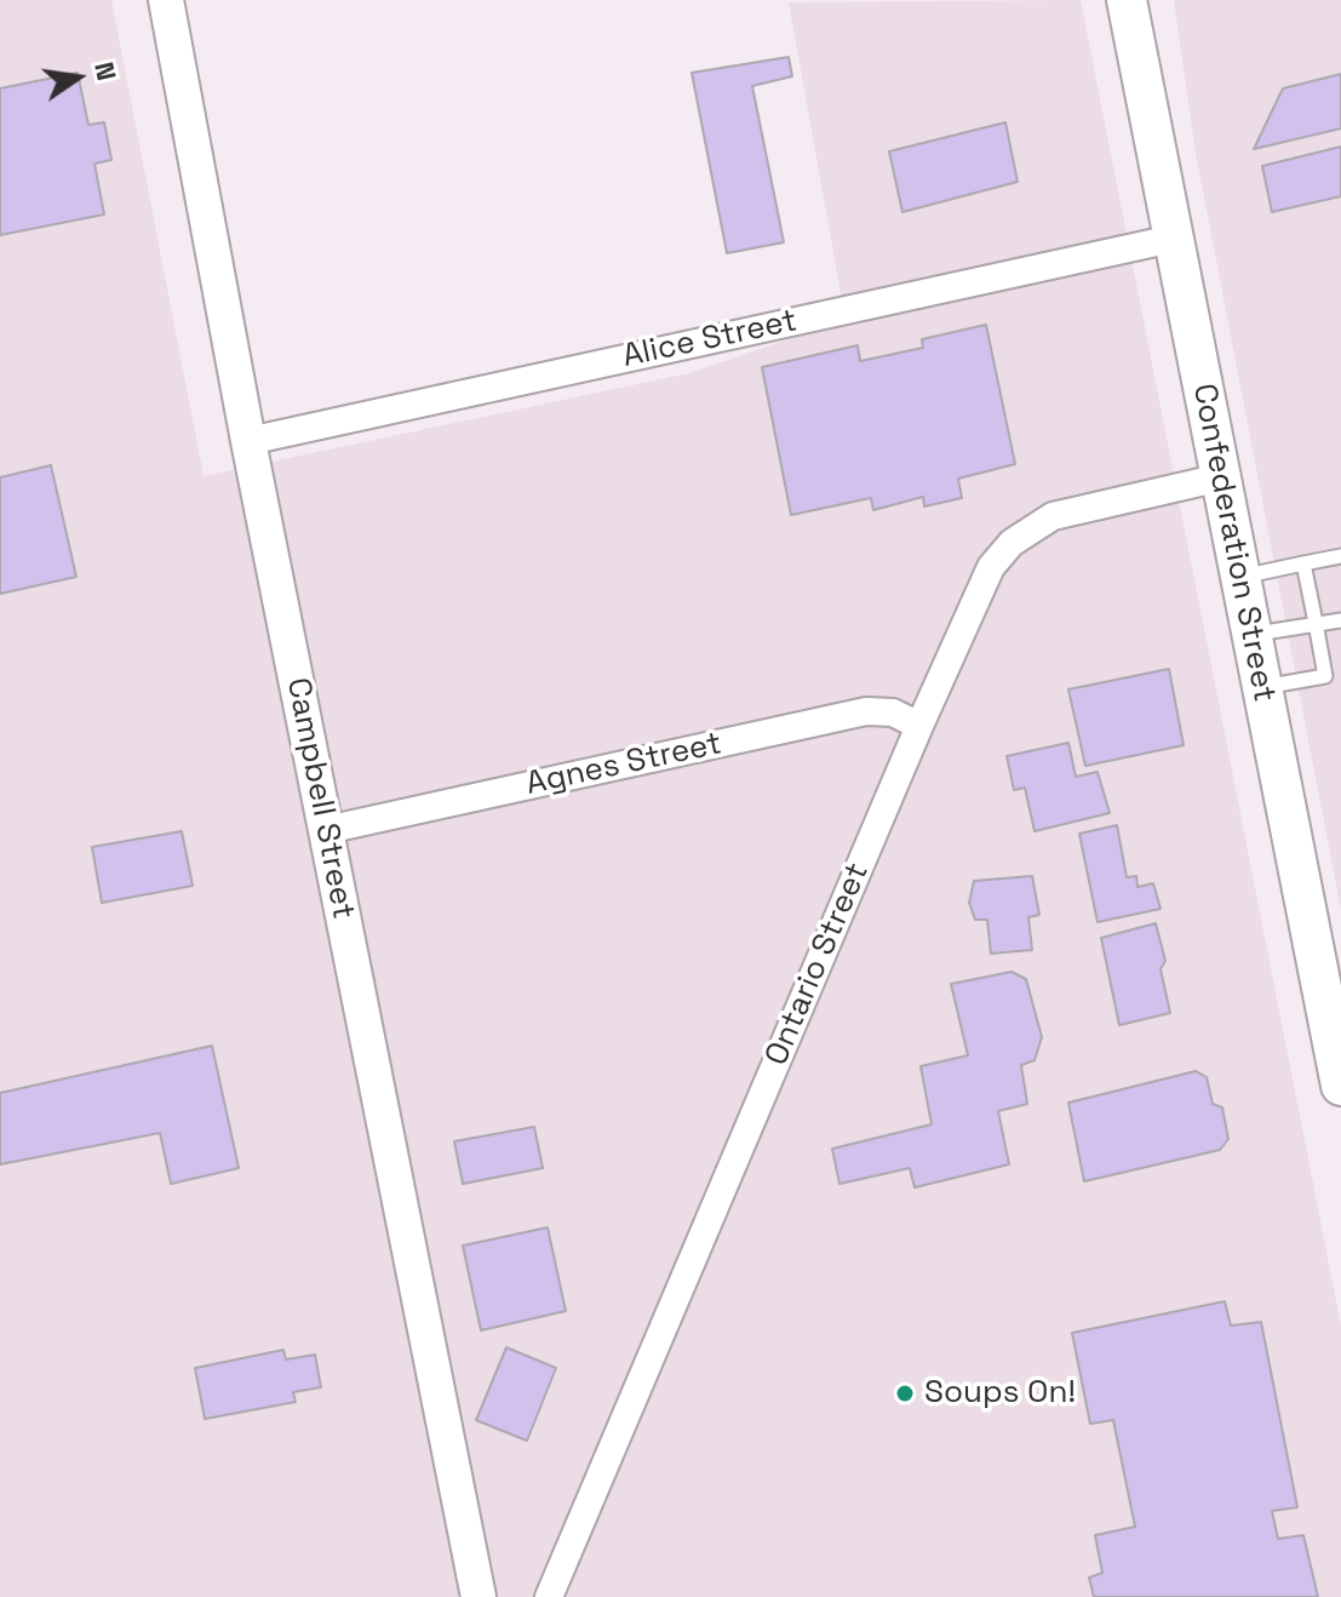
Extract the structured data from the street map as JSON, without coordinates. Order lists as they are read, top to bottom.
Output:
{
  "streets": {
    "main road": ["Confederation Street"],
    "street": [
      "Alice Street",
      "Agnes Street",
      "Campbell Street",
      "Ontario Street"
    ]
  },
  "crossings": [
    ["Alice Street", "Confederation Street"],
    ["Alice Street", "Campbell Street"],
    ["Confederation Street", "Ontario Street"],
    ["Agnes Street", "Campbell Street"],
    ["Agnes Street", "Ontario Street"]
  ],
  "places": ["Soups On!"],
  "north": "right"
}
